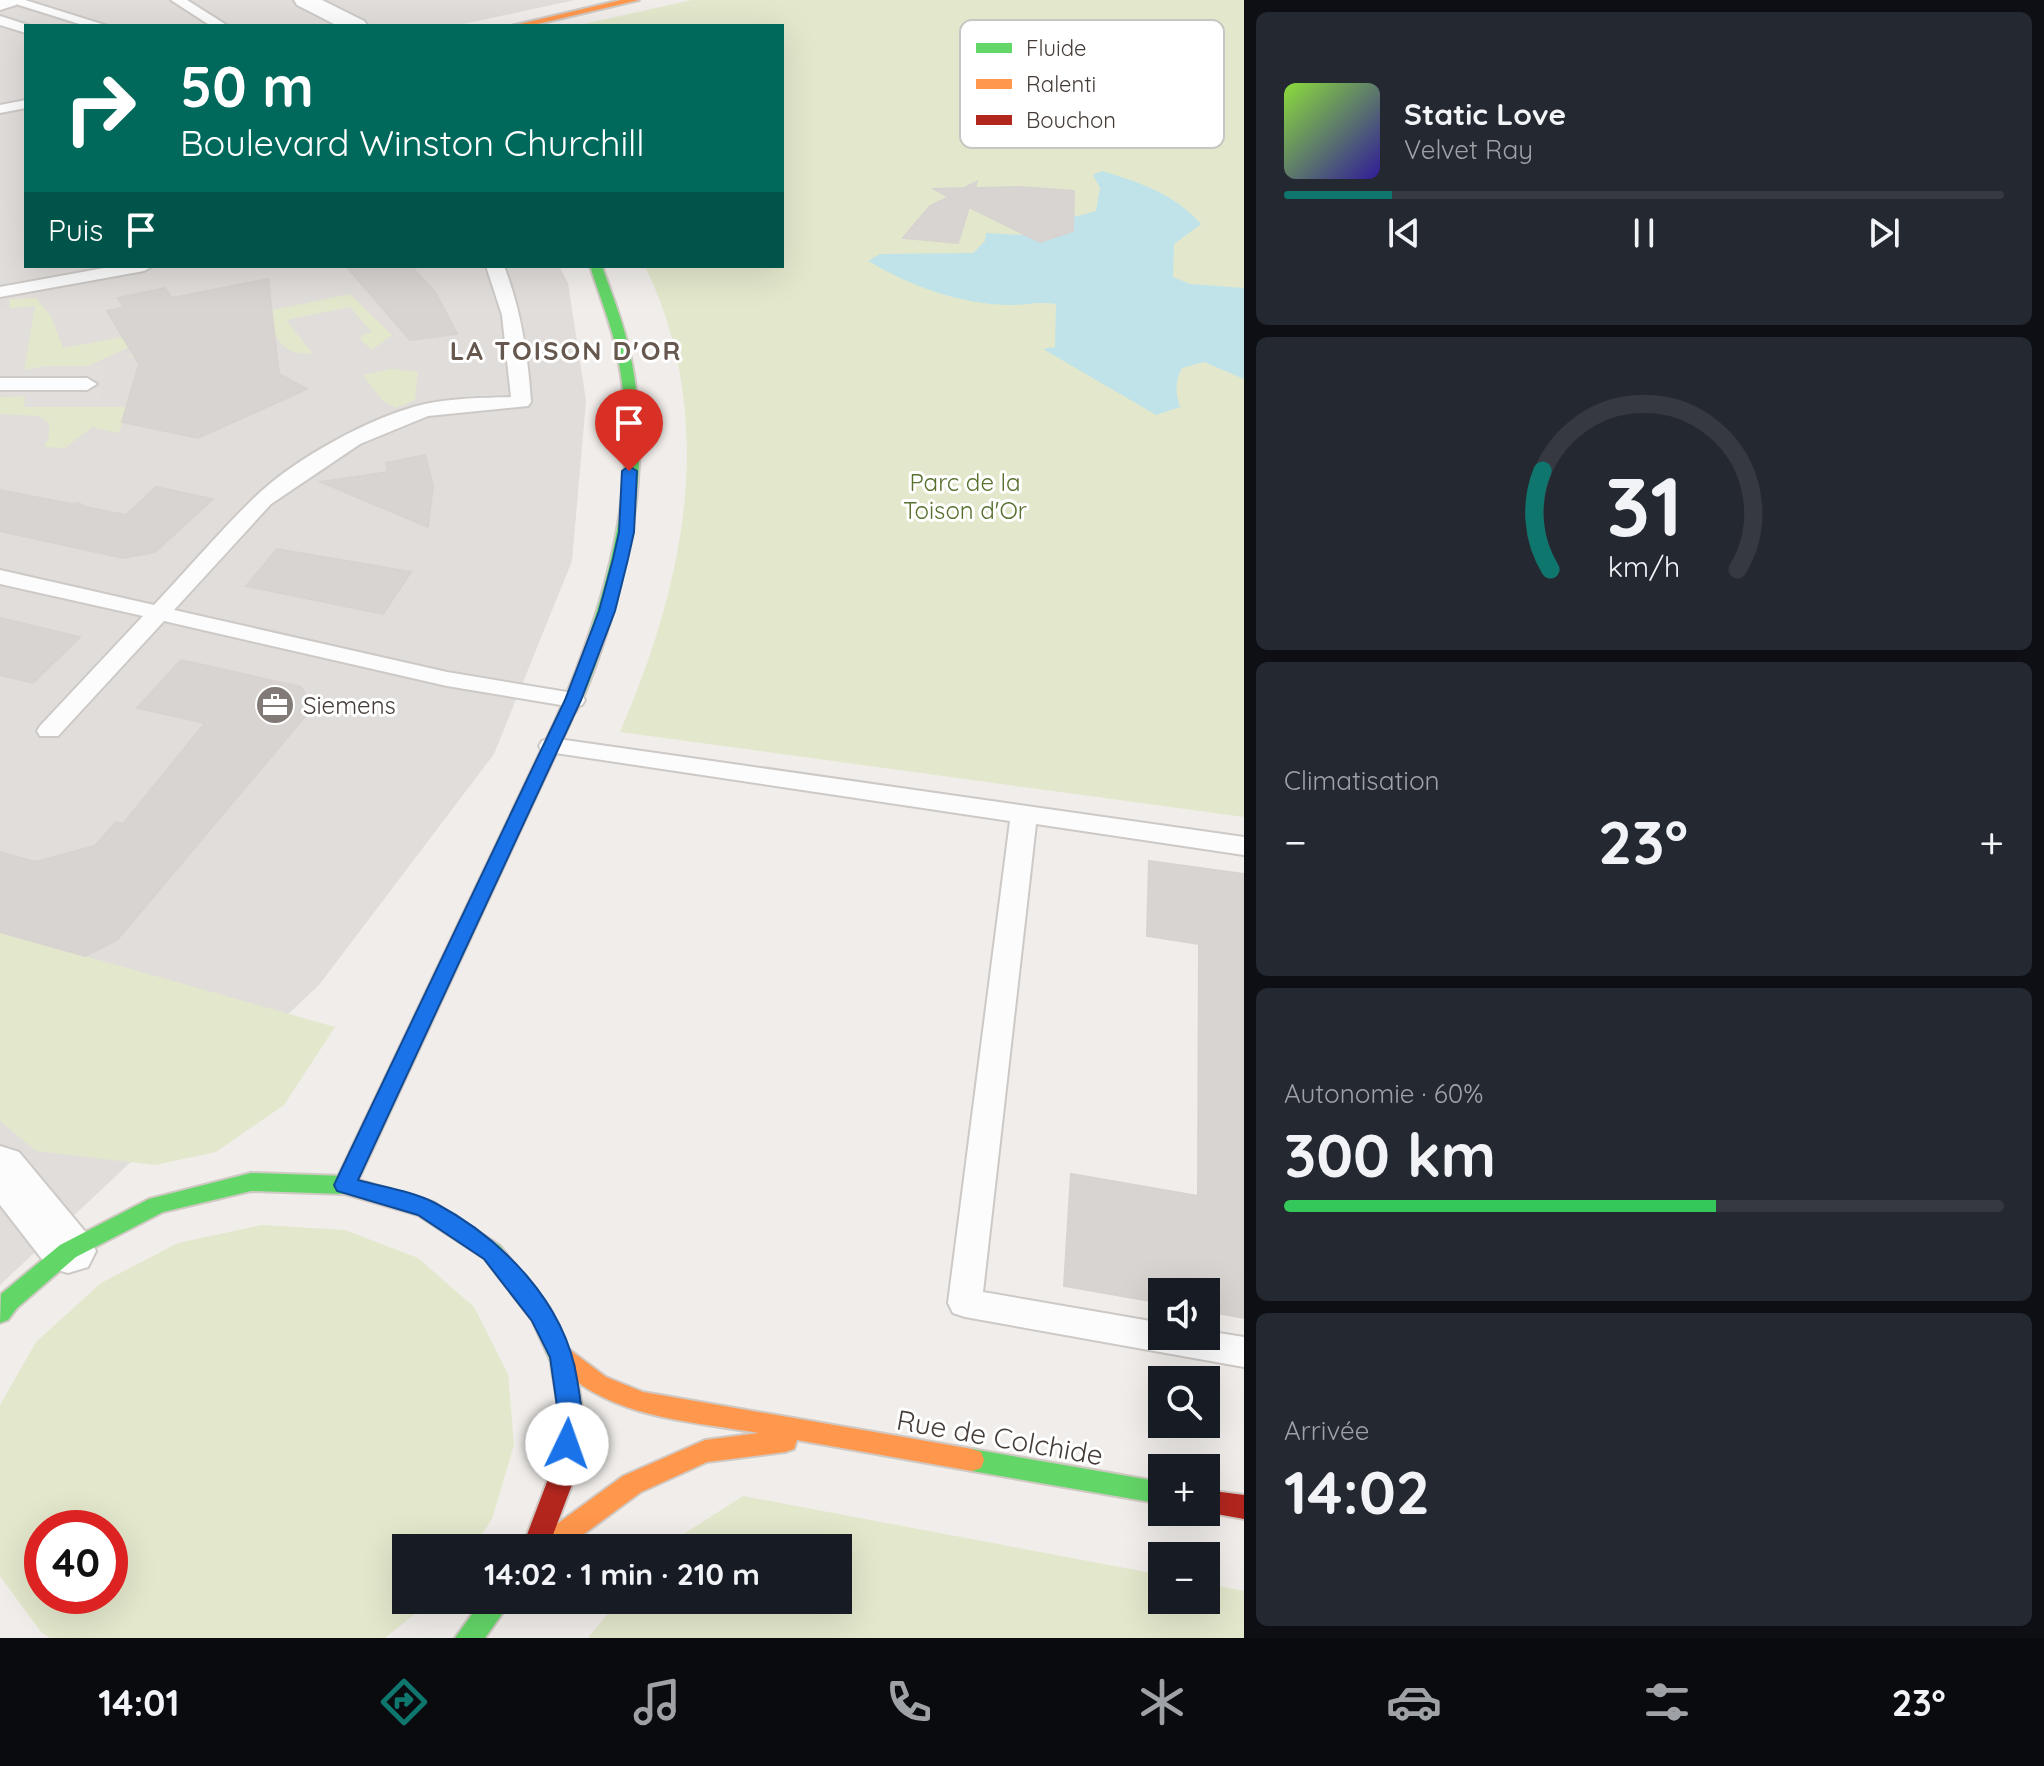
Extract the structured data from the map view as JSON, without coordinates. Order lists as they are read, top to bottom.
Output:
{
  "streets": {
    "street": ["Rue de Colchide"]
  },
  "districts": ["LA TOISON D'OR"],
  "parks": ["Parc de la Toison d'Or"],
  "places": {
    "office": ["Siemens"]
  },
  "legend": ["Fluide", "Ralenti", "Bouchon"],
  "page": {
    "turn": ["50 m", "Boulevard Winston Churchill"],
    "song": ["Static Love", "Velvet Ray"],
    "then": "Puis",
    "tile": [
      "Climatisation",
      ["Autonomie · 60%", "300 km"],
      ["Arrivée", "14:02"]
    ],
    "heat": ["−", "23°", "+"],
    "map_buttons": ["+", "−"],
    "limit": "40",
    "trip": "14:02 · 1 min · 210 m",
    "tabs": ["14:01", "23°"],
    "gauge": ["31", "km/h"]
  }
}
